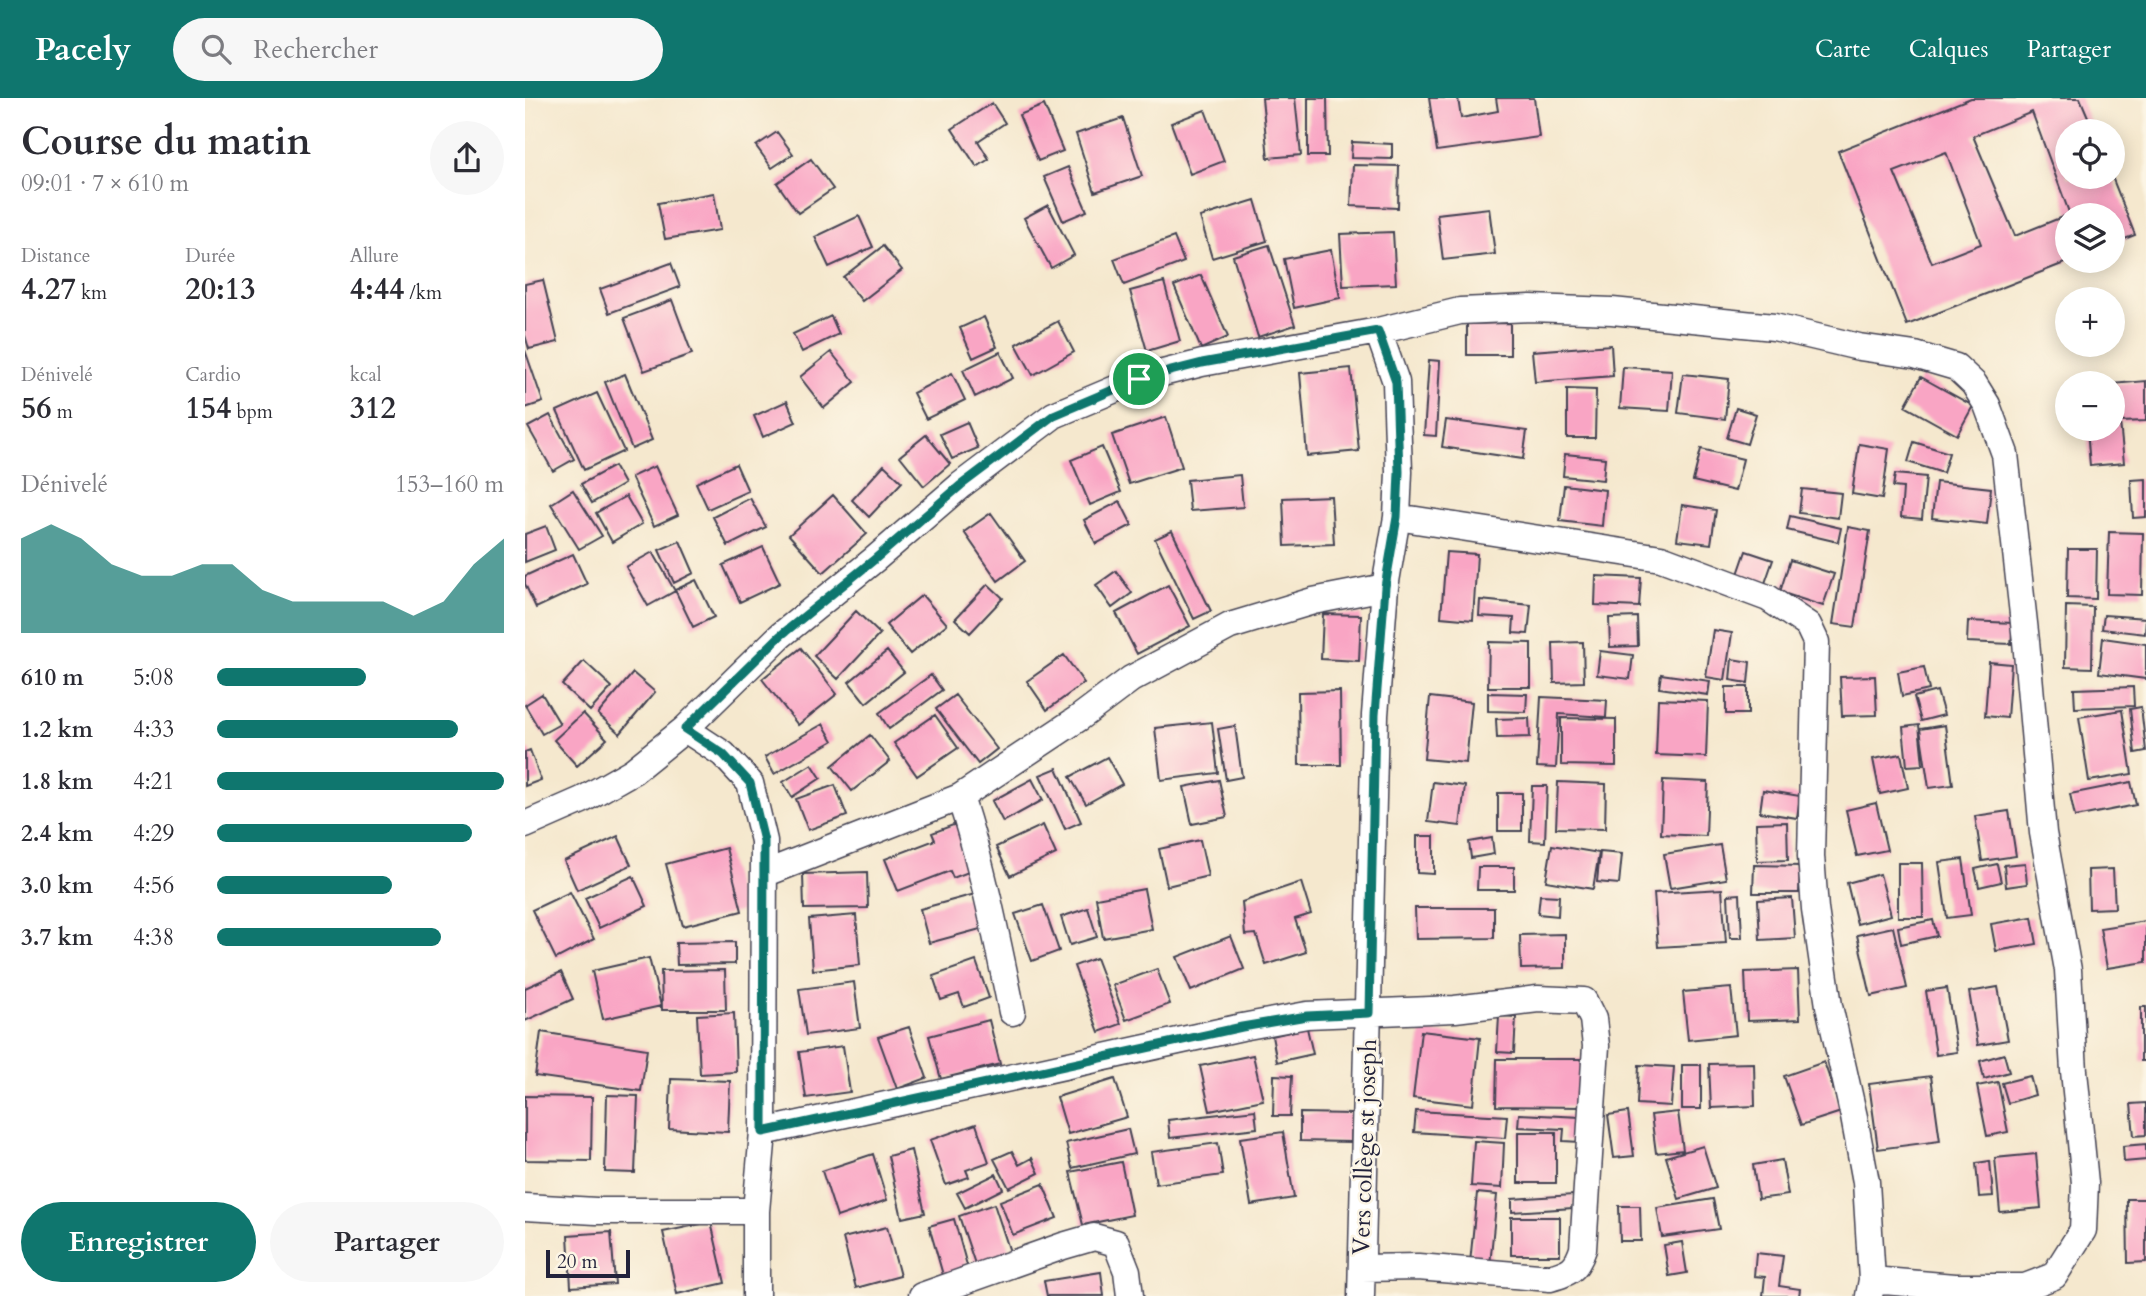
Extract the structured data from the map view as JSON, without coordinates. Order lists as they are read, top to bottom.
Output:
{
  "streets": {
    "street": ["Vers collège st joseph"]
  },
  "scale_bar": "20 m",
  "page": {
    "header": "Pacely",
    "search": "Rechercher",
    "nav": ["Carte", "Calques", "Partager"],
    "heading": ["Course du matin", "09:01 · 7 × 610 m"],
    "map_buttons": ["+", "−"],
    "stats": [
      ["Distance", "4.27 km"],
      ["Durée", "20:13"],
      ["Allure", "4:44 /km"],
      ["Dénivelé", "56 m"],
      ["Cardio", "154 bpm"],
      ["kcal", "312"]
    ],
    "chart": ["Dénivelé", "153–160 m"],
    "list": [
      {
        "name": "610 m",
        "note": "5:08"
      },
      {
        "name": "1.2 km",
        "note": "4:33"
      },
      {
        "name": "1.8 km",
        "note": "4:21"
      },
      {
        "name": "2.4 km",
        "note": "4:29"
      },
      {
        "name": "3.0 km",
        "note": "4:56"
      },
      {
        "name": "3.7 km",
        "note": "4:38"
      }
    ],
    "buttons": ["Enregistrer", "Partager"],
    "scale": "20 m"
  }
}
